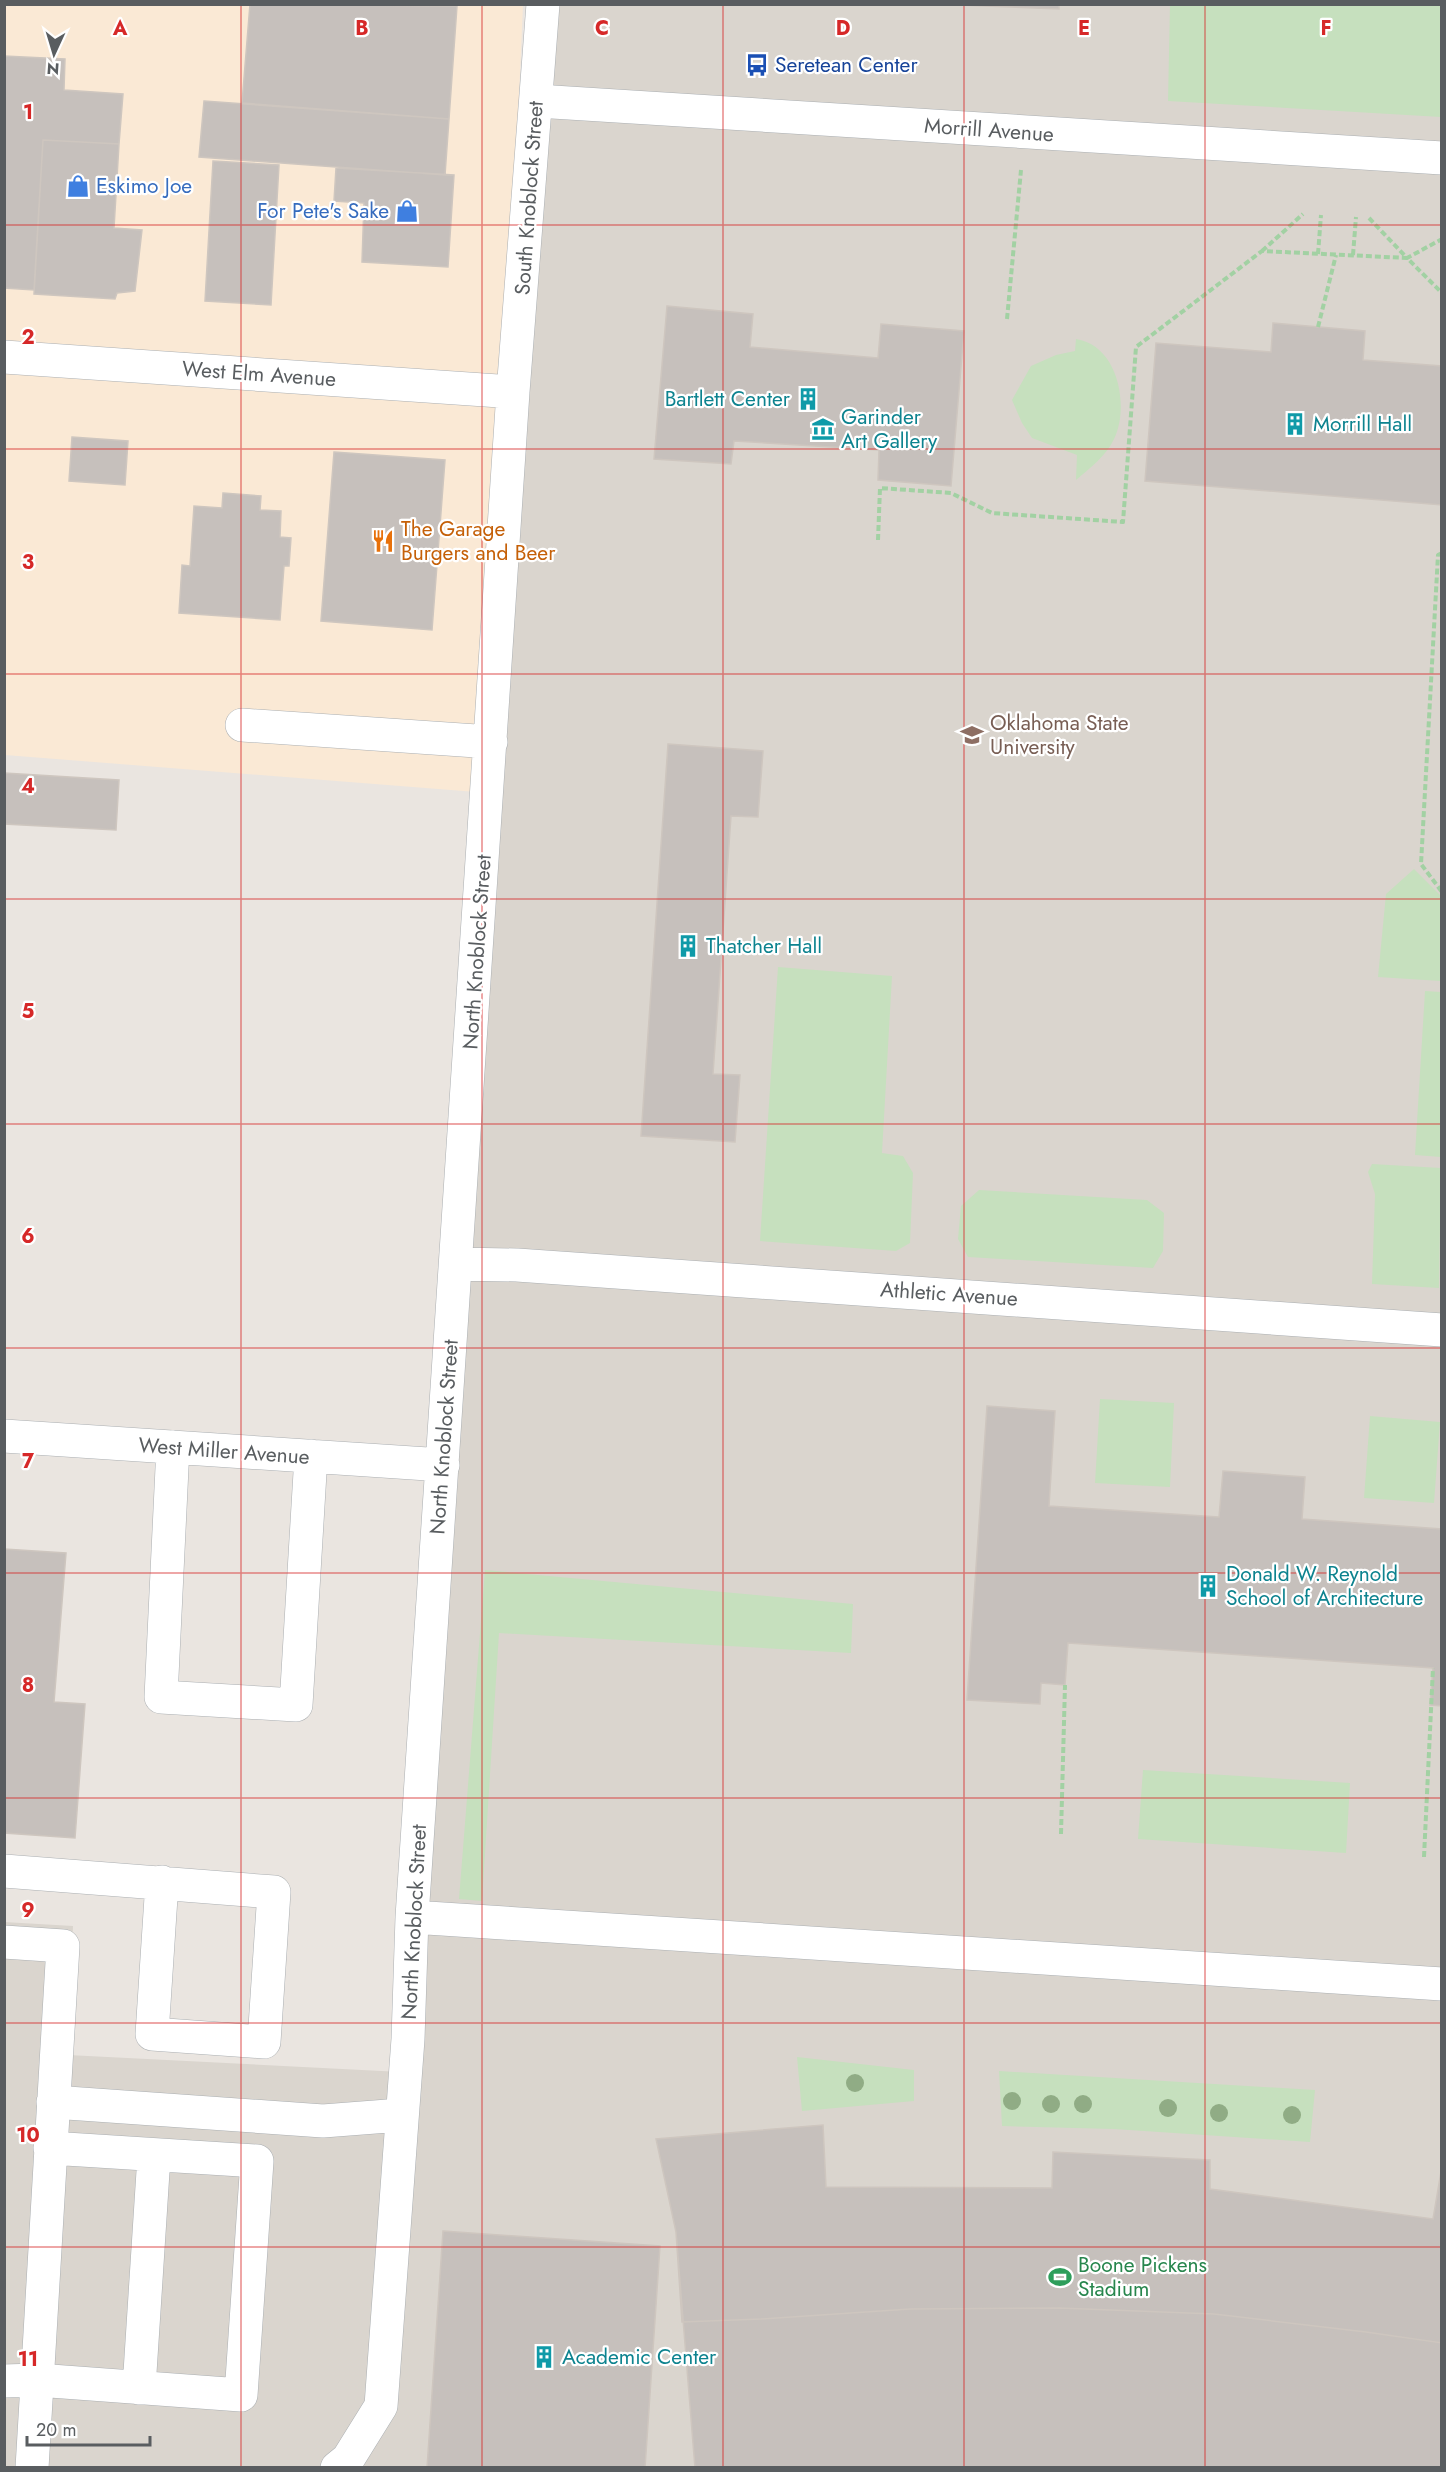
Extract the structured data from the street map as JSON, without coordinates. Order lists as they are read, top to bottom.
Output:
{
  "streets": {
    "street": [
      "Morrill Avenue",
      "South Knoblock Street",
      "West Elm Avenue",
      "North Knoblock Street",
      "Athletic Avenue",
      "West Miller Avenue"
    ]
  },
  "crossings": [
    ["Morrill Avenue", "South Knoblock Street"],
    ["South Knoblock Street", "West Elm Avenue"],
    ["South Knoblock Street", "North Knoblock Street"],
    ["West Elm Avenue", "North Knoblock Street"],
    ["North Knoblock Street", "Athletic Avenue"],
    ["North Knoblock Street", "West Miller Avenue"]
  ],
  "places": {
    "bus stop": ["Seretean Center"],
    "shop": ["Eskimo Joe", "For Pete's Sake"],
    "building": [
      "Bartlett Center",
      "Morrill Hall",
      "Thatcher Hall",
      "Donald W. Reynold School of Architecture",
      "Academic Center"
    ],
    "museum": ["Garinder Art Gallery"],
    "restaurant": ["The Garage Burgers and Beer"],
    "school or university": ["Oklahoma State University"],
    "sports": ["Boone Pickens Stadium"]
  },
  "scale_bar": "20 m",
  "north": "bottom",
  "grid": {
    "columns": [
      "A",
      "B",
      "C",
      "D",
      "E",
      "F"
    ],
    "rows": [
      "1",
      "2",
      "3",
      "4",
      "5",
      "6",
      "7",
      "8",
      "9",
      "10",
      "11"
    ]
  }
}
